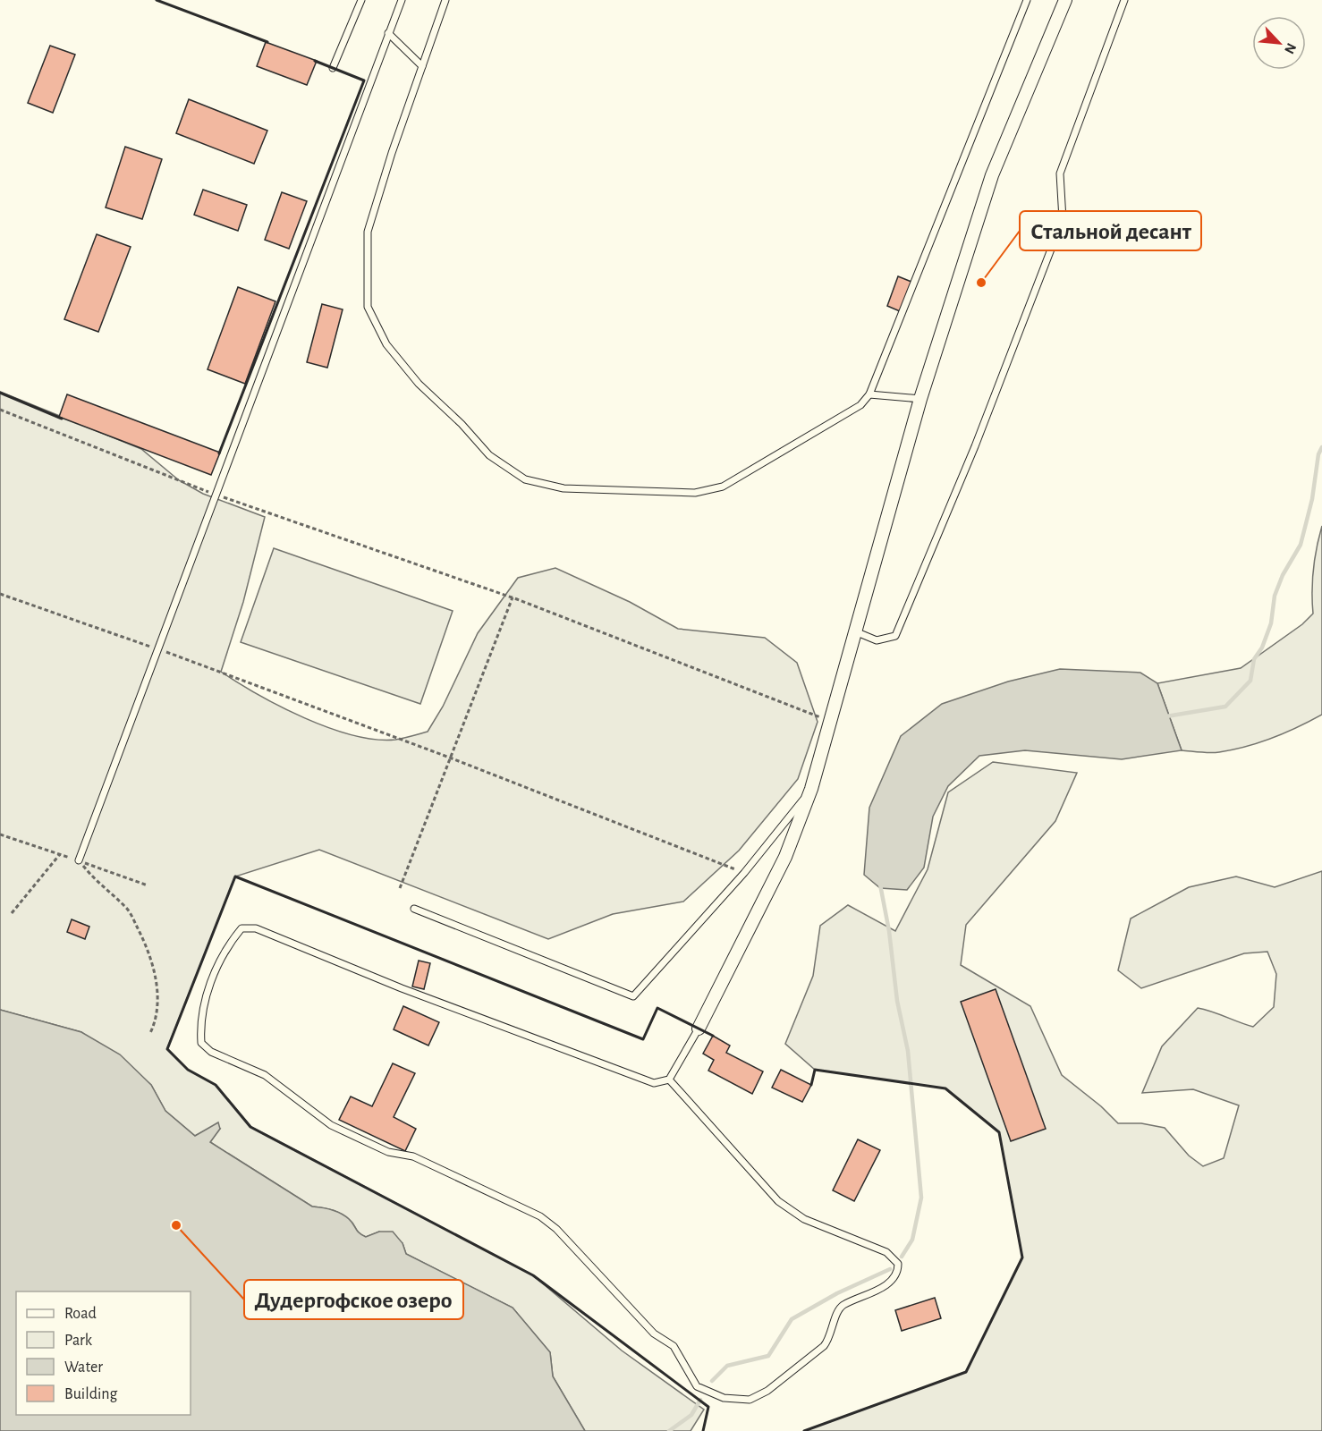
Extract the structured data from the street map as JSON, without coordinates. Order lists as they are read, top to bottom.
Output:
{
  "places": ["Стальной десант", "Дудергофское озеро"],
  "legend": [
    "Road",
    "Park",
    "Water",
    "Building"
  ],
  "north": "bottom right"
}
